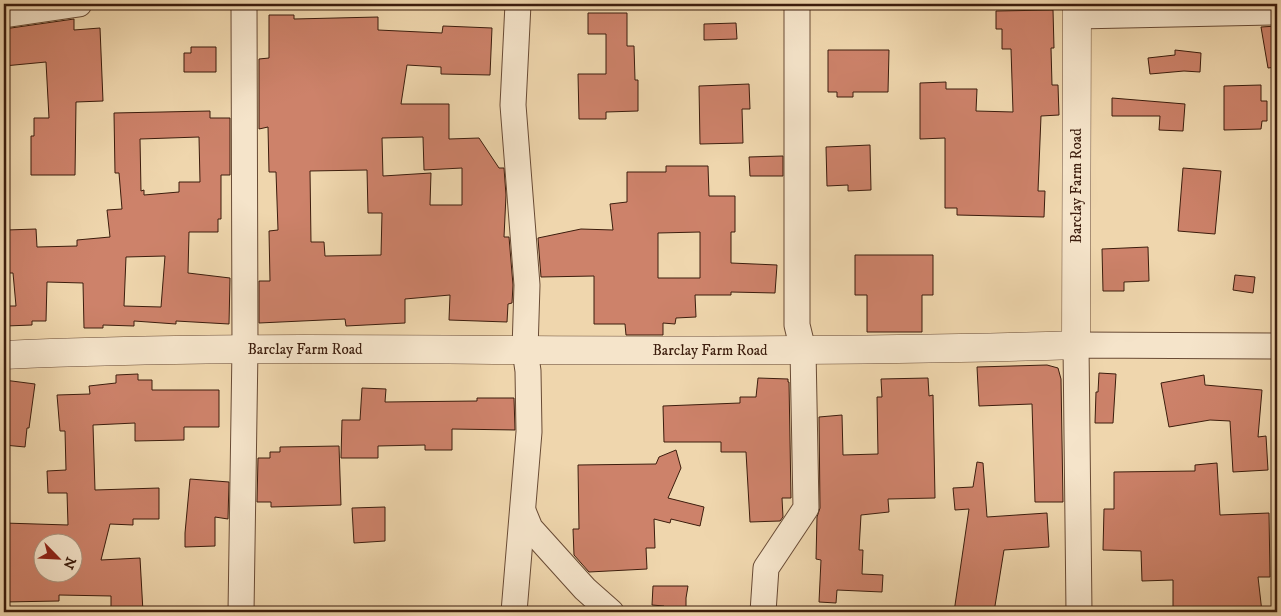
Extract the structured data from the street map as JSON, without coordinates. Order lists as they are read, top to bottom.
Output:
{
  "streets": {
    "street": ["Barclay Farm Road"]
  },
  "north": "bottom right"
}
